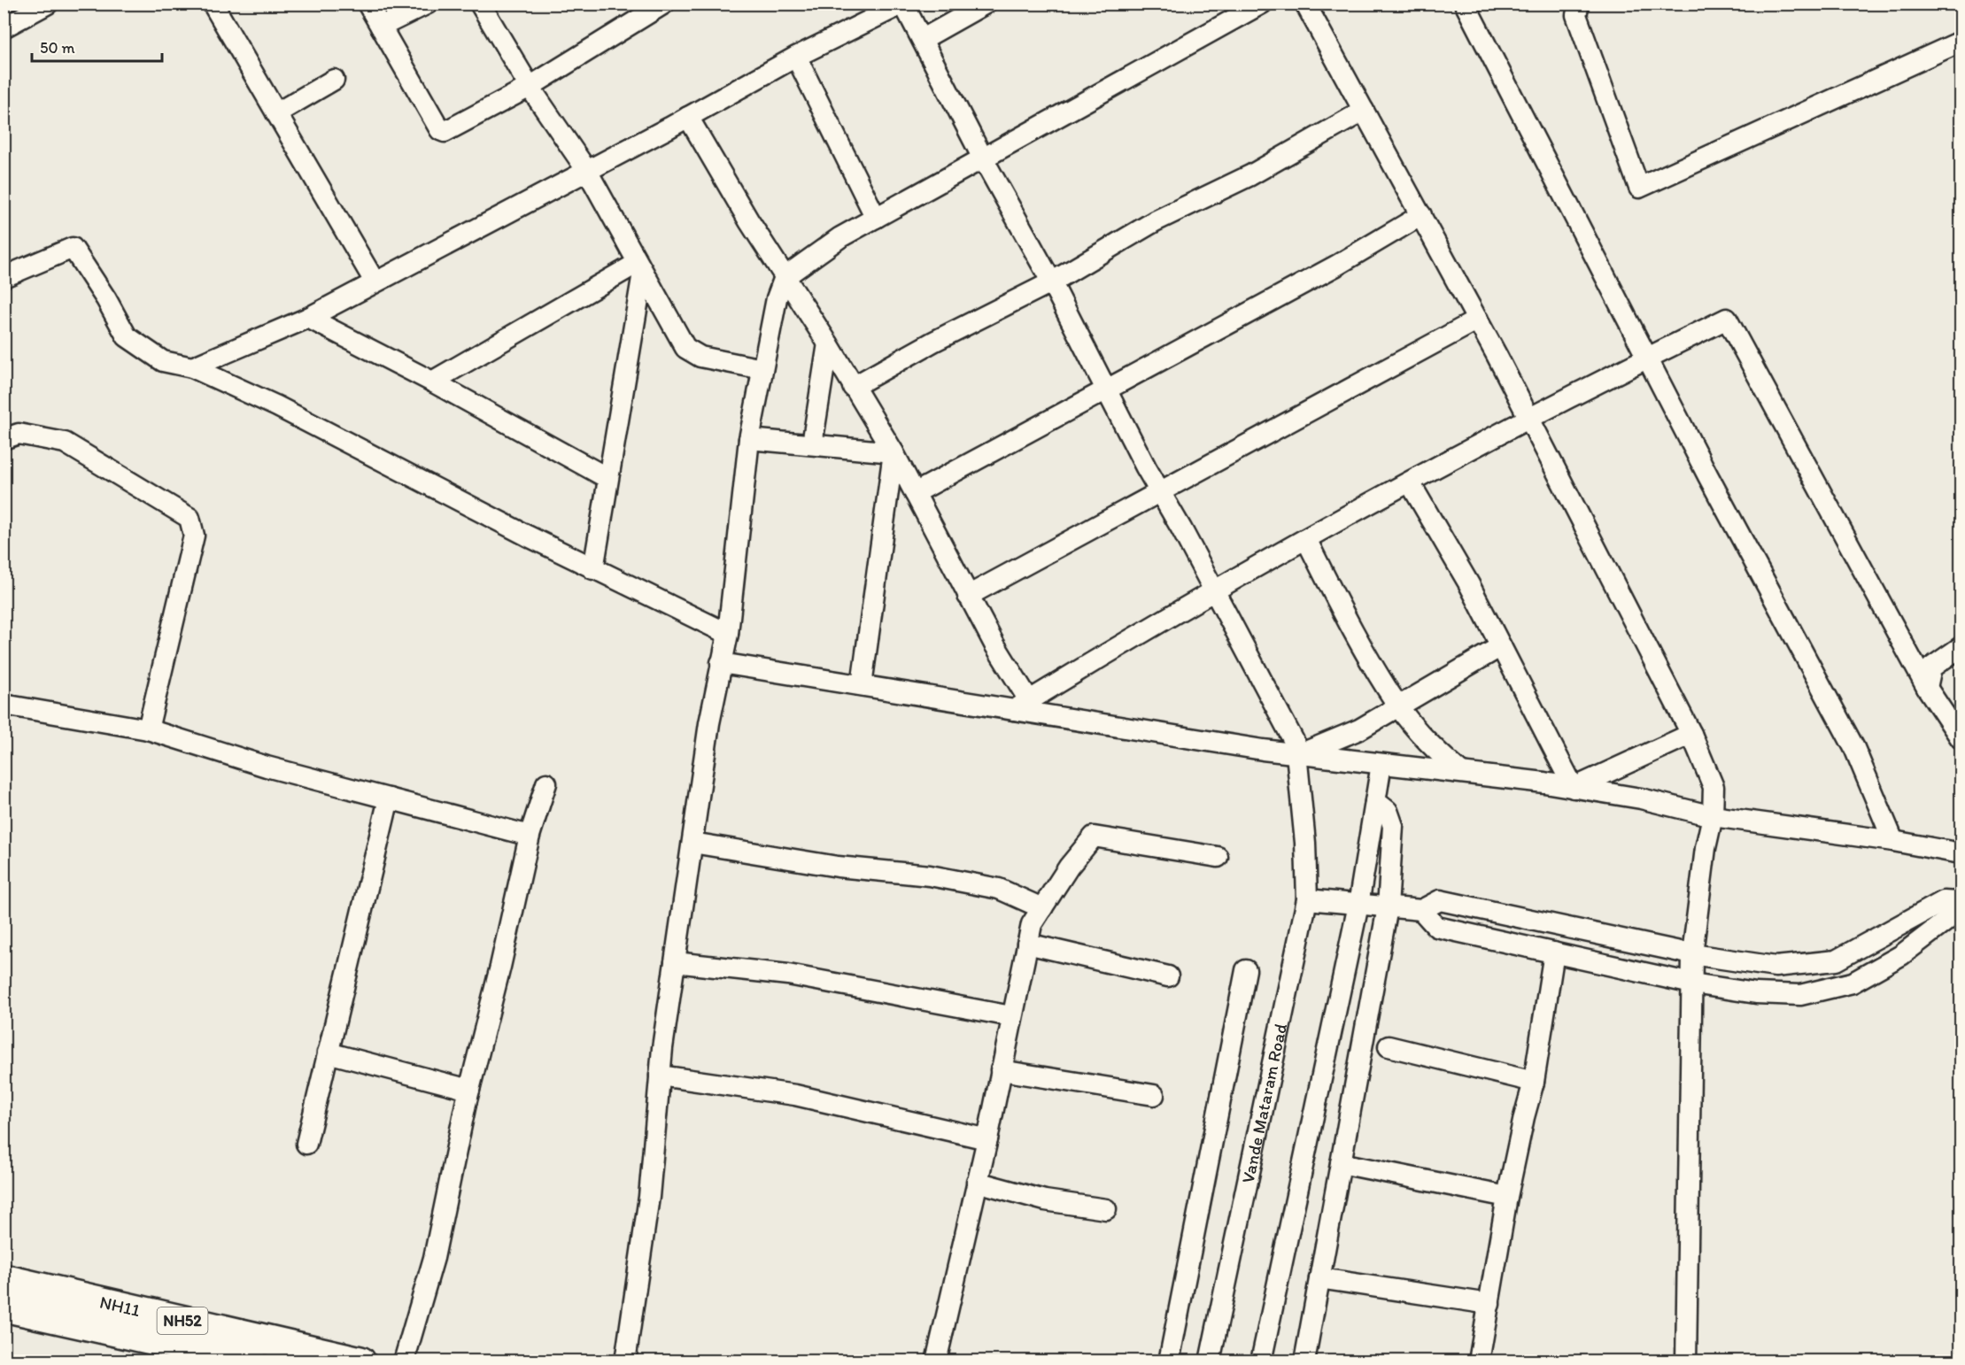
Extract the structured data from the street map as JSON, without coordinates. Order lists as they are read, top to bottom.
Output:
{
  "streets": {
    "highway": ["NH11", "NH52"],
    "street": ["Vande Mataram Road"]
  },
  "scale_bar": "50 m"
}
